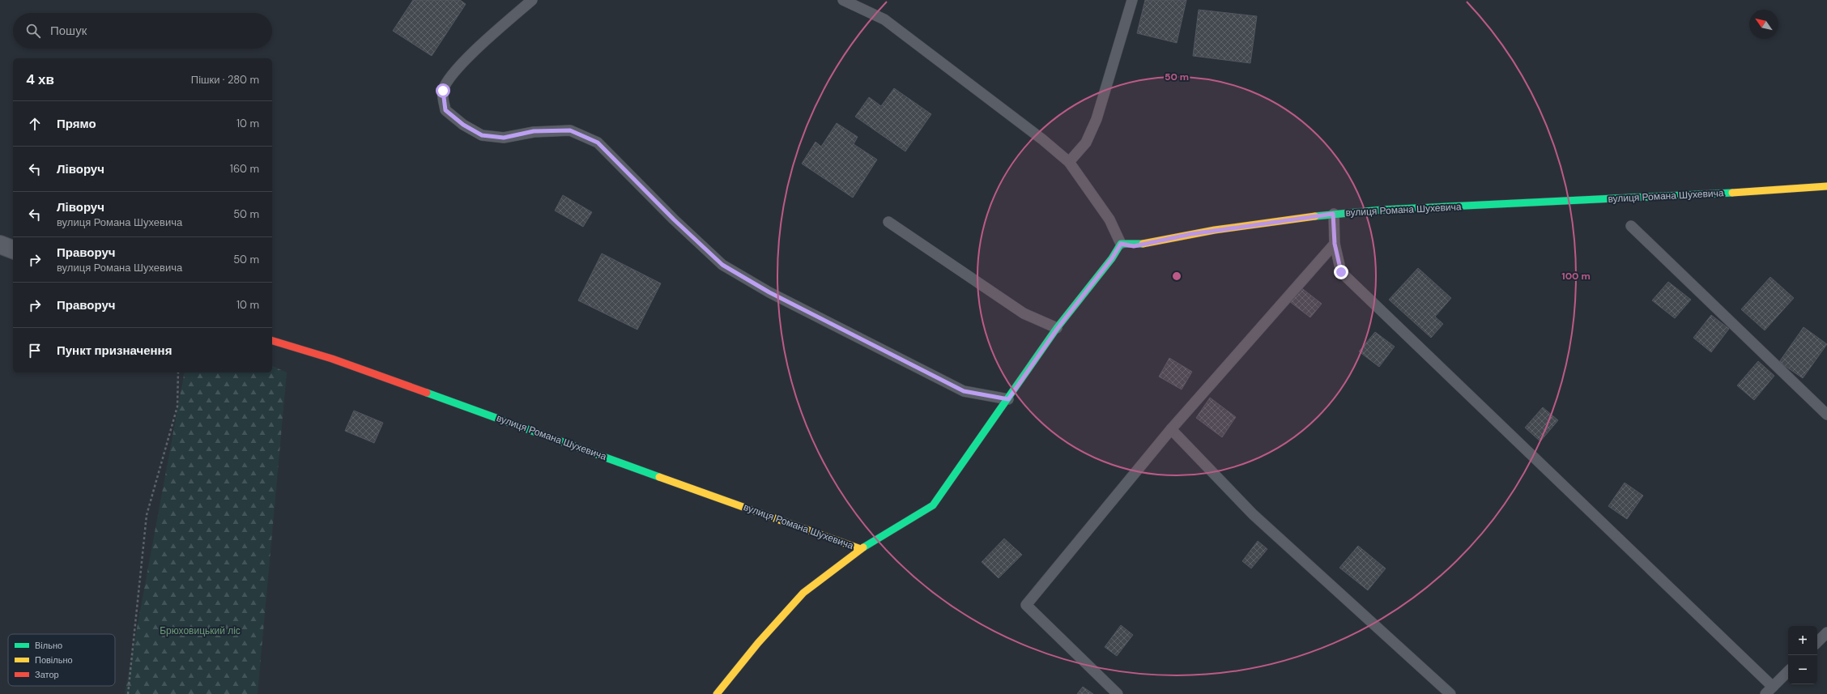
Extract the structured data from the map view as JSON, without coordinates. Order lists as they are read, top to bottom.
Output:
{
  "streets": {
    "street": ["вулиця Романа Шухевича"]
  },
  "parks": ["Брюховицький ліс"],
  "legend": ["Вільно", "Повільно", "Затор"],
  "north": "top left",
  "page": {
    "search": "Пошук",
    "heading": ["4 хв", "Пішки · 280 m"],
    "list": [
      ["Прямо", "10 m"],
      ["Ліворуч", "160 m"],
      ["Ліворуч", "вулиця Романа Шухевича", "50 m"],
      ["Праворуч", "вулиця Романа Шухевича", "50 m"],
      ["Праворуч", "10 m"],
      "Пункт призначення"
    ],
    "map_buttons": ["+", "−"]
  },
  "rings": ["50 m", "100 m"]
}
